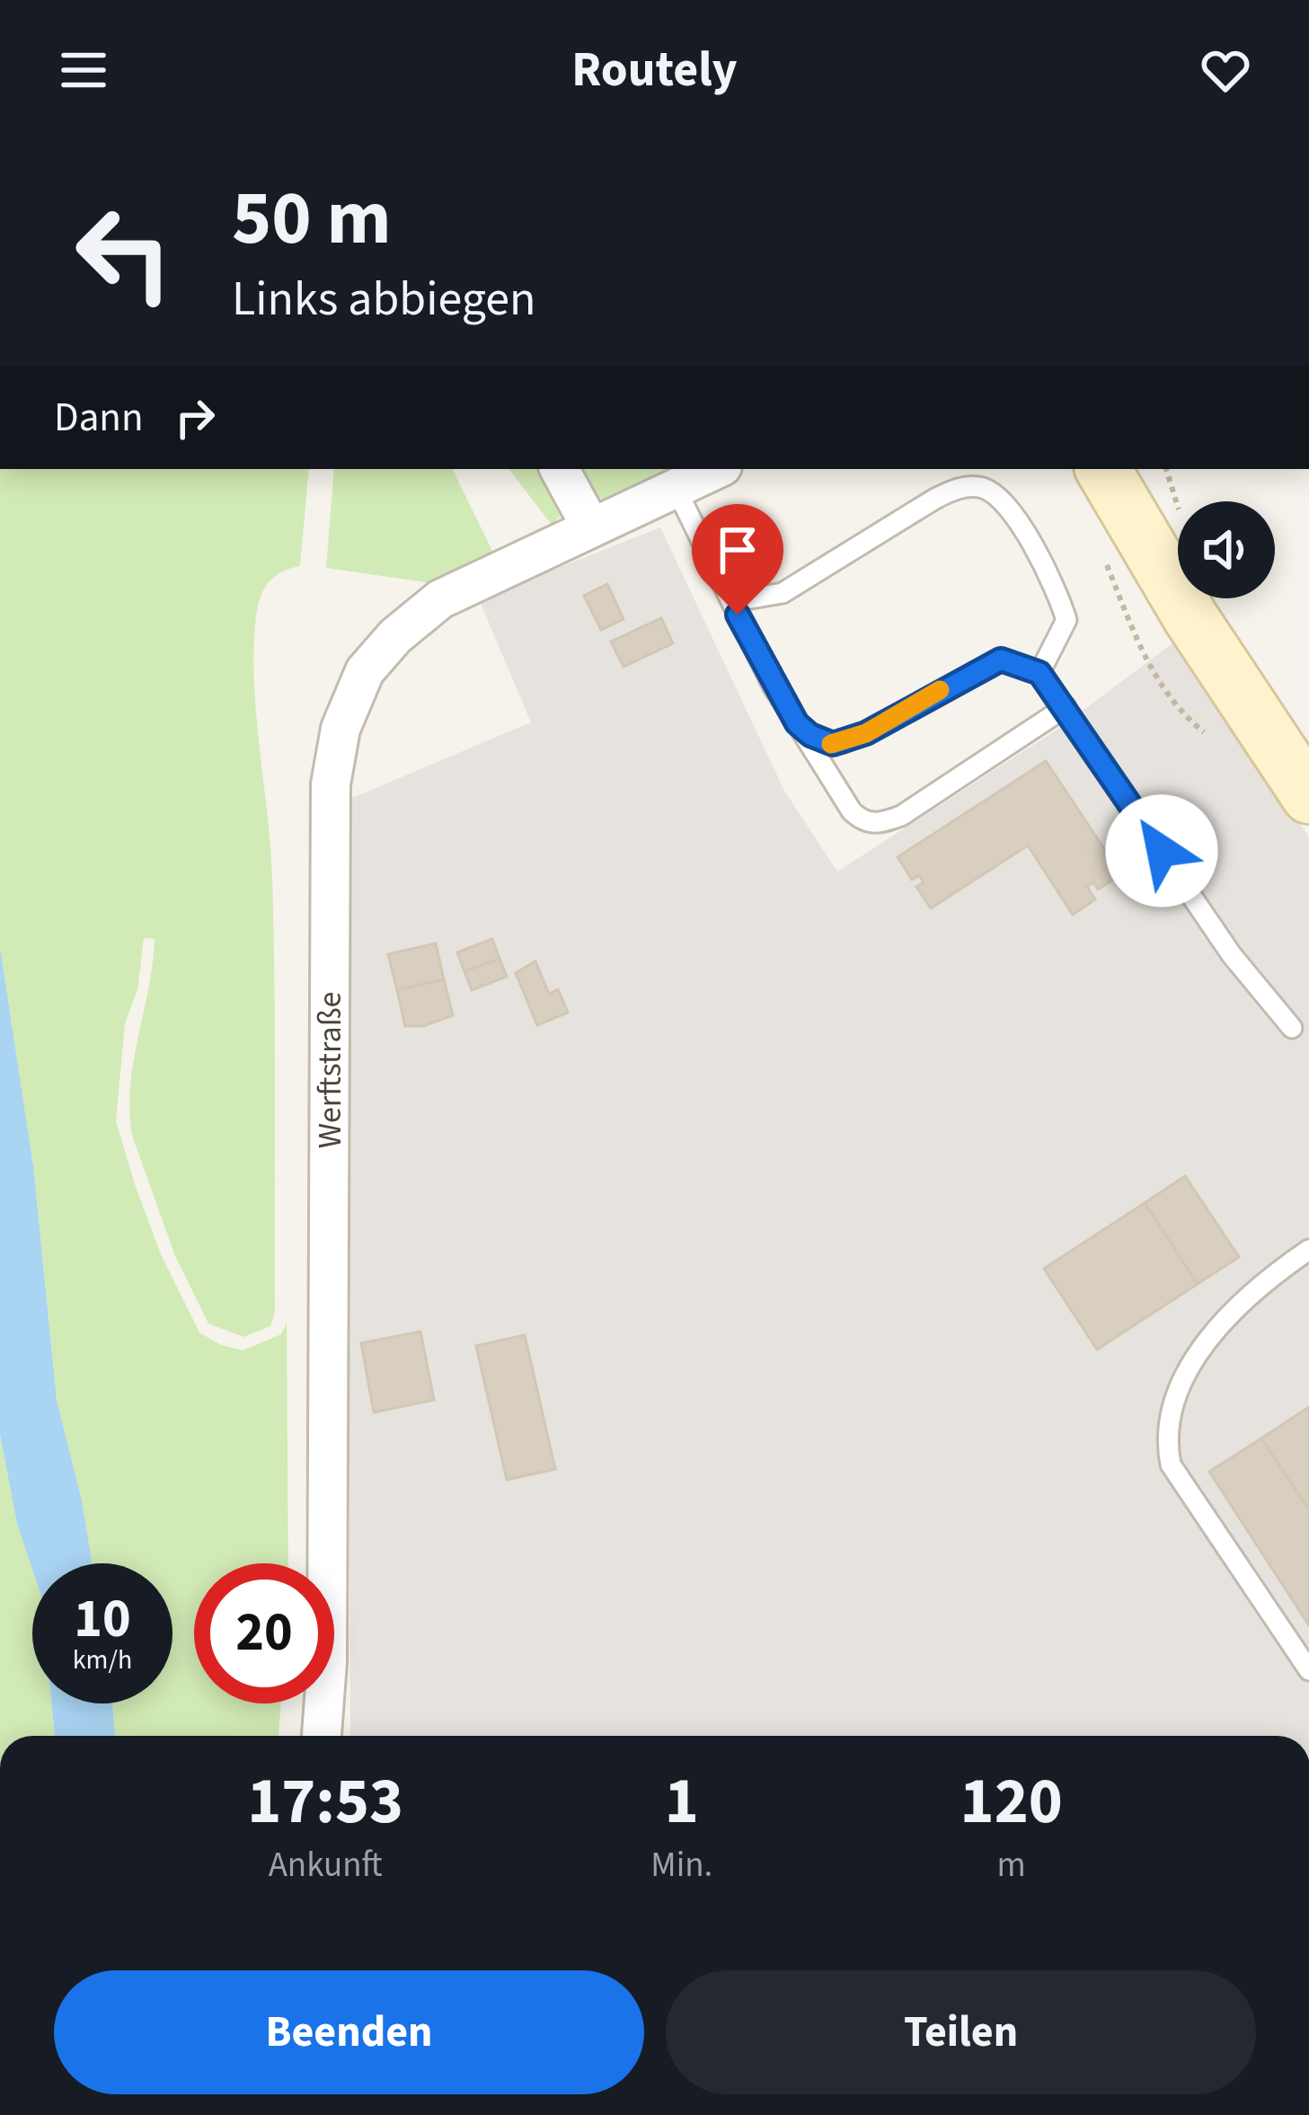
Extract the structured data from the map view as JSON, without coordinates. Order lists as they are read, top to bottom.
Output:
{
  "streets": {
    "street": ["Werftstraße"]
  },
  "page": {
    "header": "Routely",
    "turn": ["50 m", "Links abbiegen"],
    "then": "Dann",
    "speed": "10 km/h",
    "limit": "20",
    "eta": [
      "17:53",
      "Ankunft",
      "1",
      "Min.",
      "120",
      "m"
    ],
    "buttons": ["Beenden", "Teilen"]
  }
}
